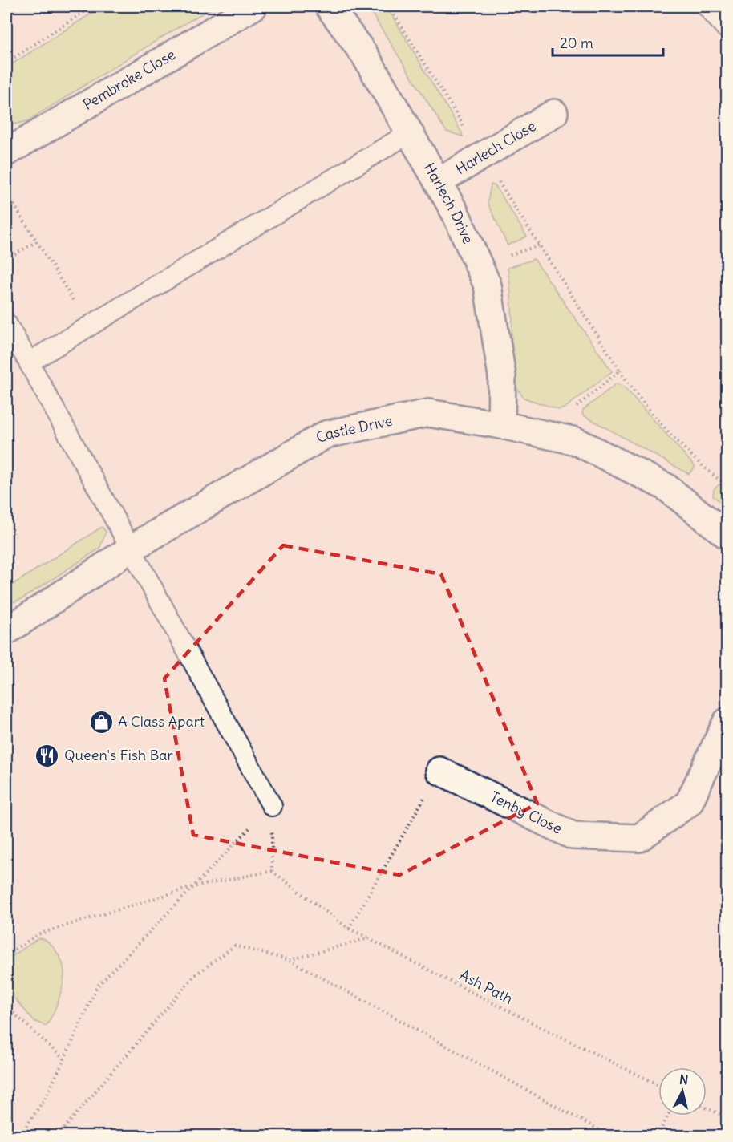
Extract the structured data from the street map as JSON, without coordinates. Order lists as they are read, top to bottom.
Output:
{
  "streets": {
    "street": [
      "Pembroke Close",
      "Harlech Close",
      "Harlech Drive",
      "Castle Drive",
      "Tenby Close"
    ],
    "path": ["Ash Path"]
  },
  "crossings": [
    ["Harlech Close", "Harlech Drive"],
    ["Harlech Drive", "Castle Drive"]
  ],
  "places": {
    "shop": ["A Class Apart"],
    "restaurant": ["Queen's Fish Bar"]
  },
  "scale_bar": "20 m",
  "north": "top"
}
